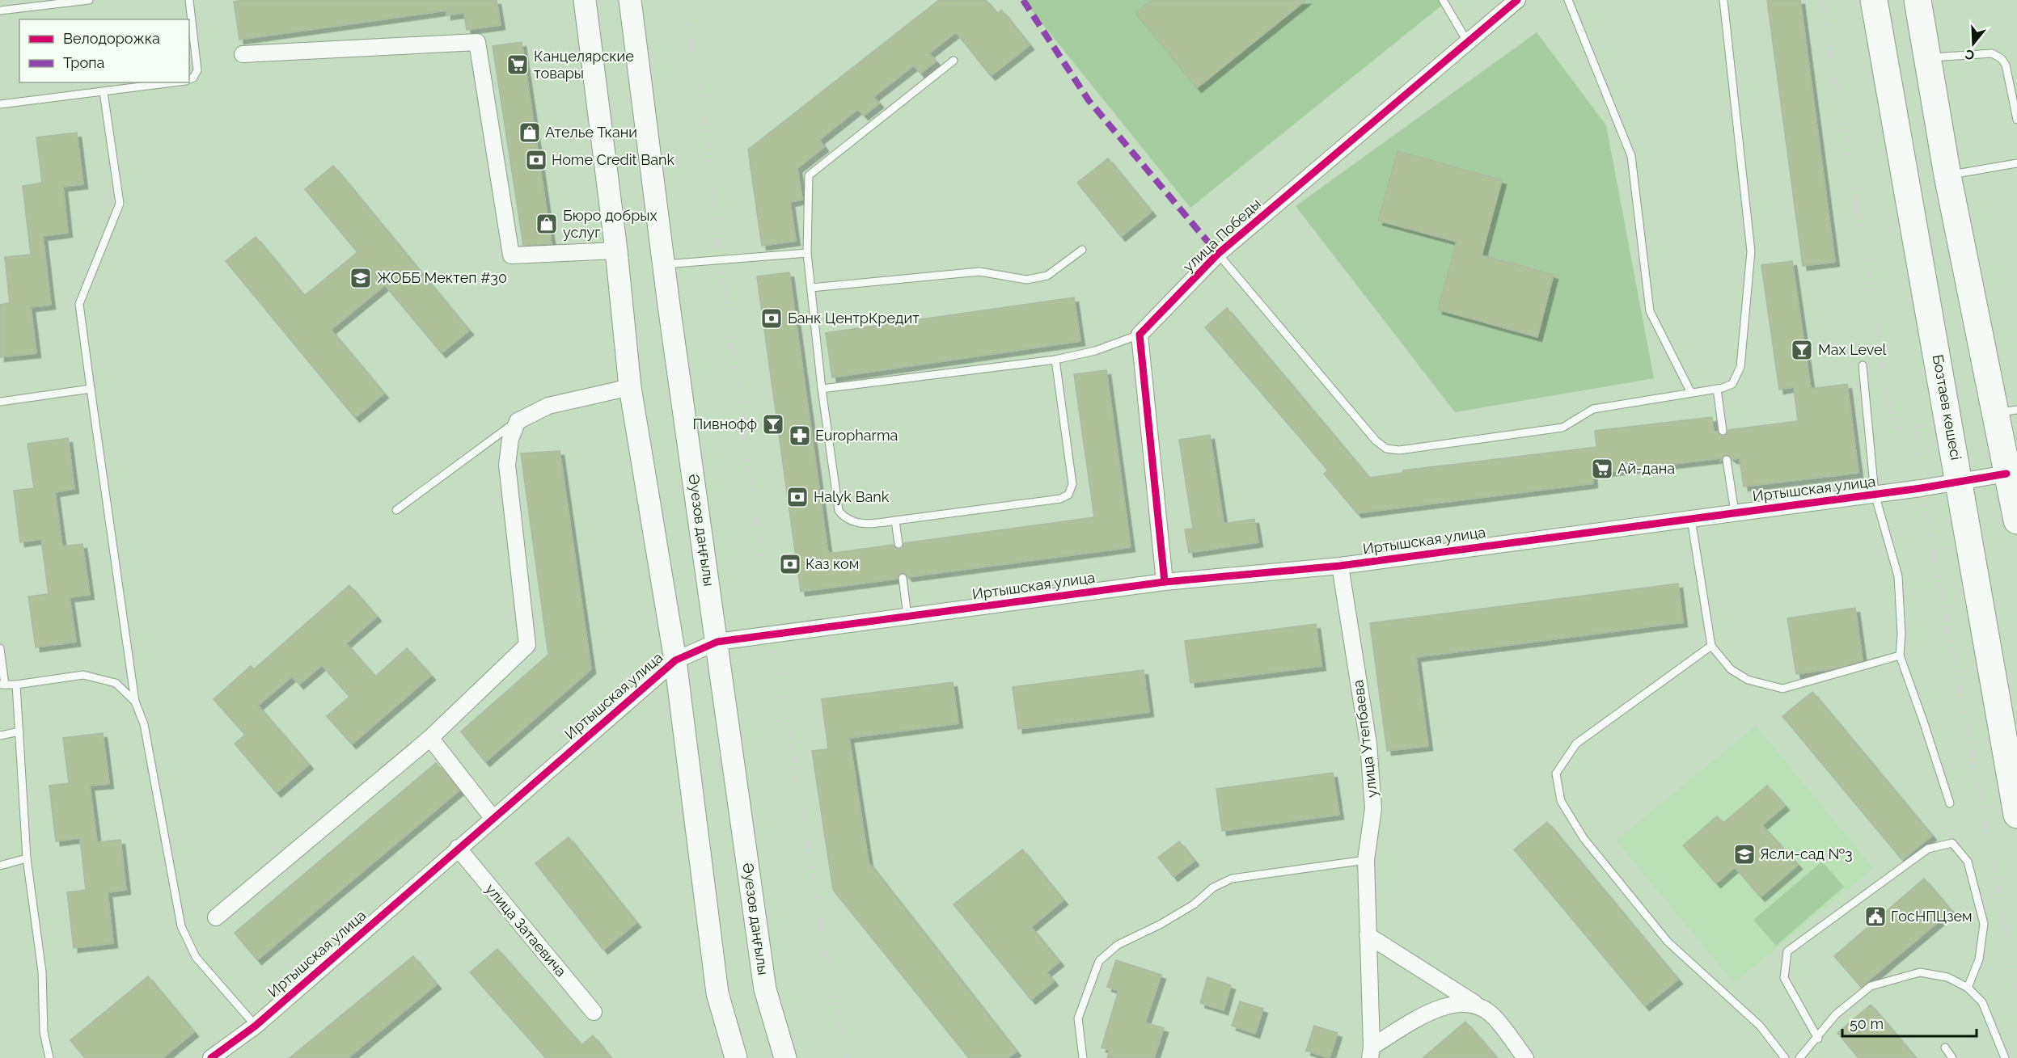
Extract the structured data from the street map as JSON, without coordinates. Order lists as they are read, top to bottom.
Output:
{
  "streets": {
    "highway": ["Бозтаев көшесі"],
    "main road": ["Әуезов даңғылы"],
    "street": [
      "улица Победы",
      "Иртышская улица",
      "улица Утепбаева",
      "улица Затаевича"
    ]
  },
  "crossings": [
    ["Бозтаев көшесі", "Иртышская улица"],
    ["Иртышская улица", "Әуезов даңғылы"],
    ["Иртышская улица", "улица Утепбаева"],
    ["Иртышская улица", "улица Затаевича"]
  ],
  "places": {
    "supermarket": ["Канцелярские товары", "Ай-дана"],
    "shop": ["Ателье Ткани", "Бюро добрых услуг"],
    "bank": [
      "Home Credit Bank",
      "Банк ЦентрКредит",
      "Halyk Bank",
      "Каз ком"
    ],
    "school or university": ["ЖОББ Мектеп #30", "Ясли-сад №3"],
    "bar": ["Max Level", "Пивнофф"],
    "pharmacy": ["Europharma"],
    "public building": ["ГосНПЦзем"]
  },
  "legend": ["Велодорожка", "Тропа"],
  "scale_bar": "50 m",
  "north": "bottom"
}
